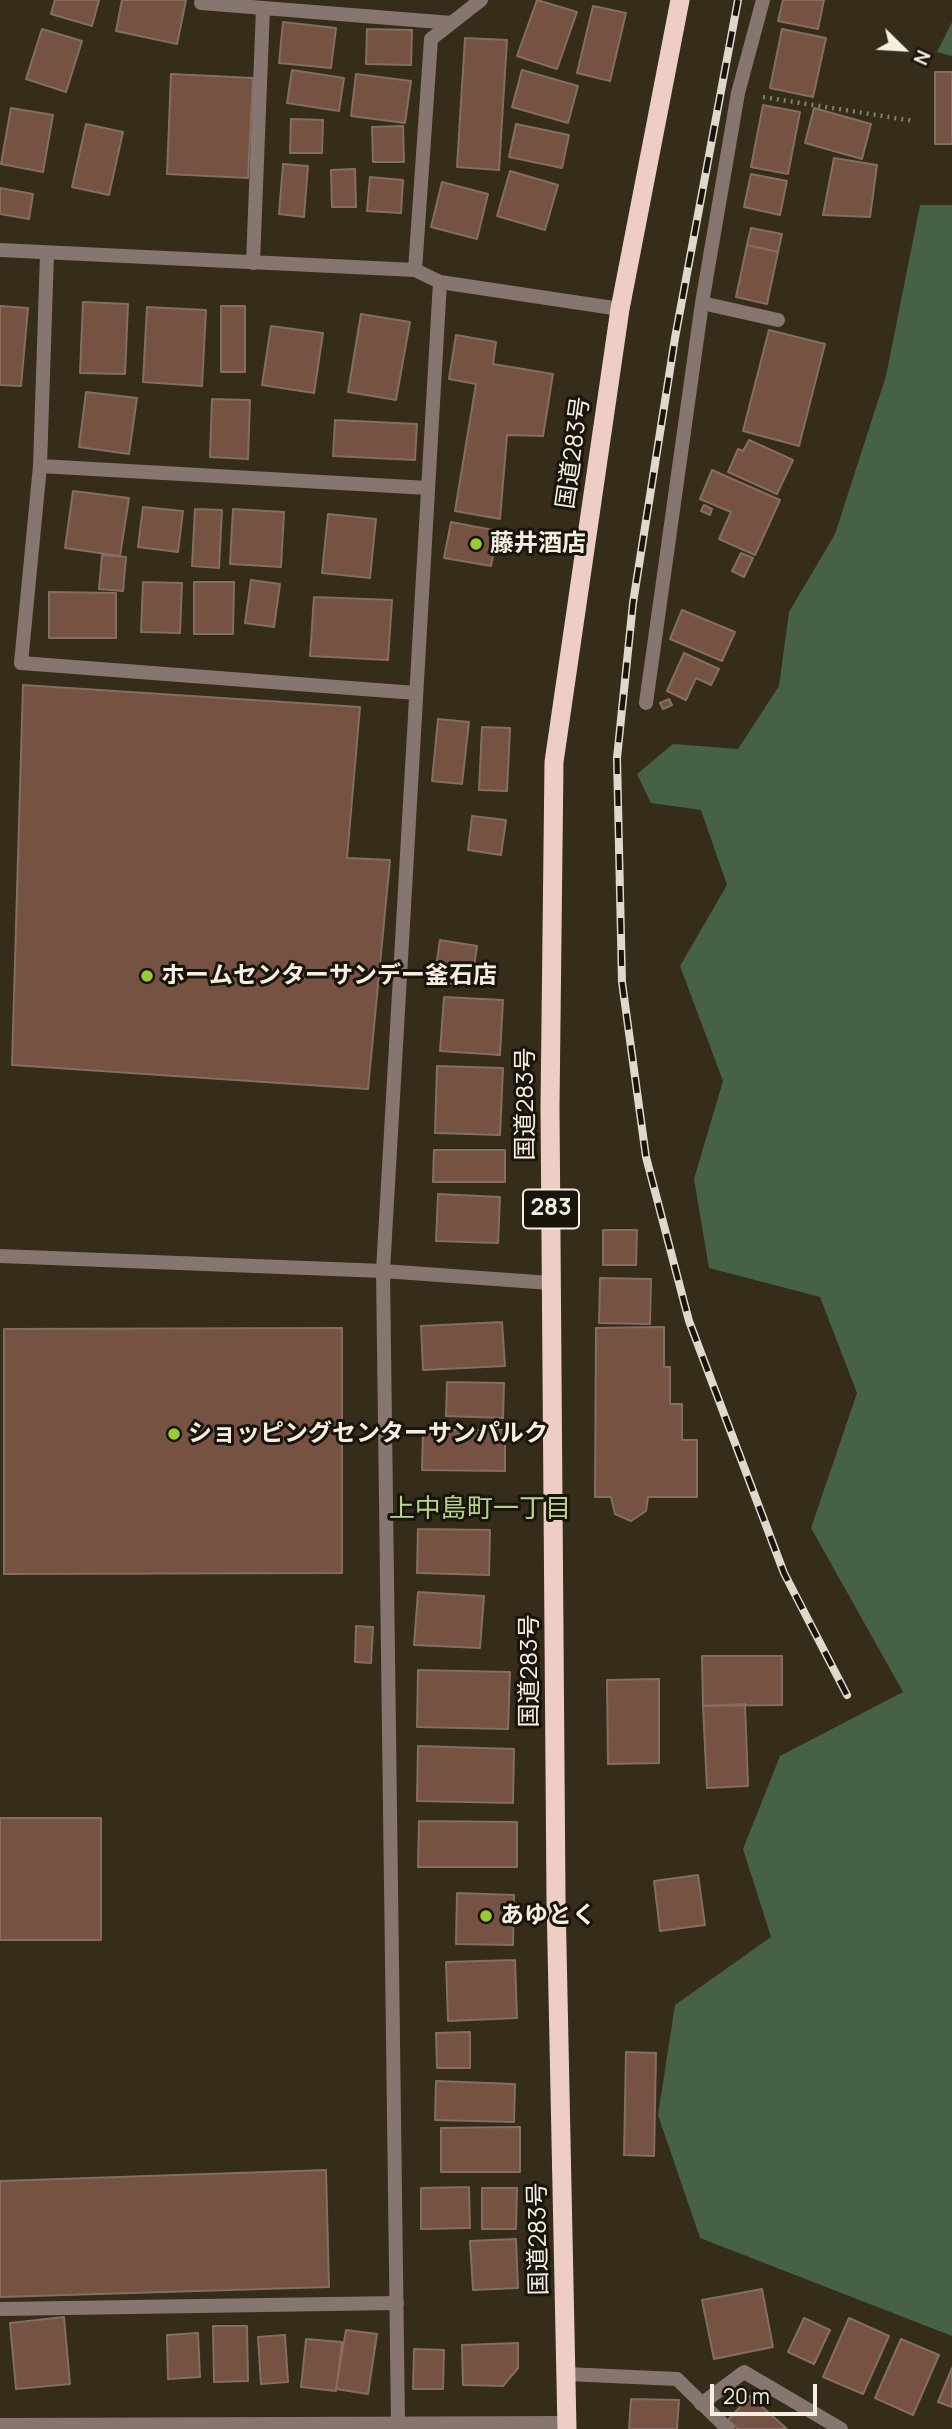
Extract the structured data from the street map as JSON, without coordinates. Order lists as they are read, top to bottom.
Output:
{
  "streets": {
    "highway": ["国道283号", "283"]
  },
  "districts": ["上中島町一丁目"],
  "places": [
    "藤井酒店",
    "ホームセンターサンデー釜石店",
    "ショッピングセンターサンパルク",
    "あゆとく"
  ],
  "scale_bar": "20 m",
  "north": "bottom right"
}
